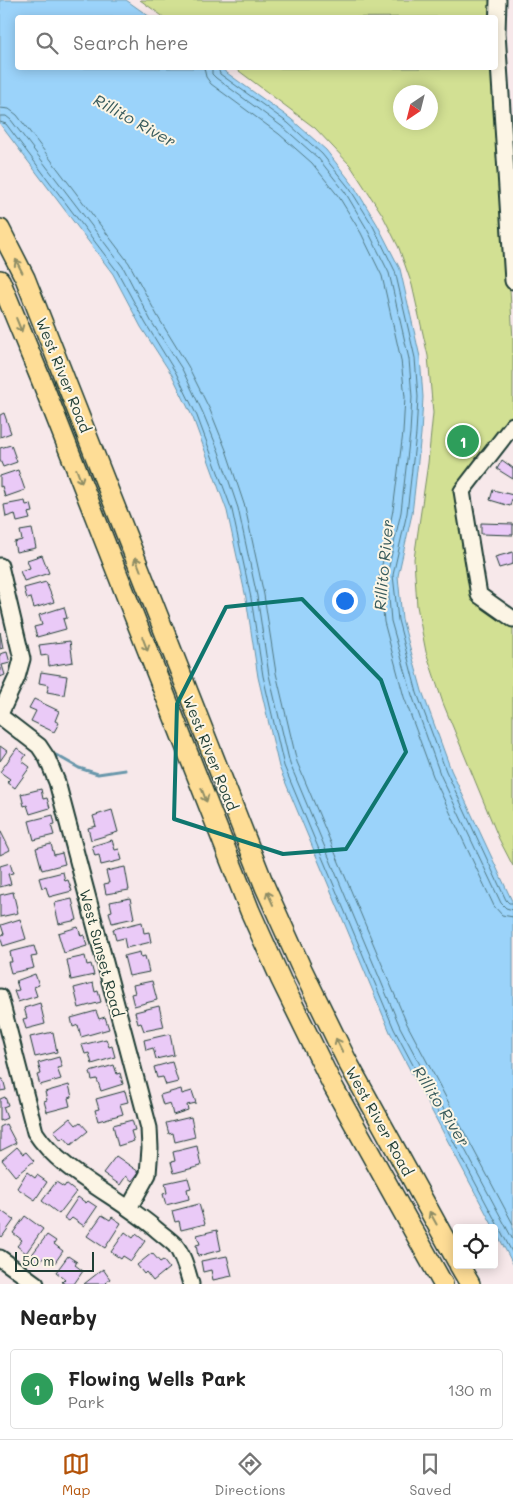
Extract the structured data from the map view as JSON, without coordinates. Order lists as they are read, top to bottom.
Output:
{
  "streets": {
    "main road": ["West River Road"],
    "street": ["West Sunset Road"]
  },
  "water": ["Rillito River"],
  "scale_bar": "50 m",
  "north": "bottom left",
  "page": {
    "search": "Search here",
    "pins": "1",
    "scale": "50 m",
    "heading": "Nearby",
    "list": [
      {
        "mark": "1",
        "name": "Flowing Wells Park",
        "note": "Park",
        "value": "130 m"
      }
    ],
    "nav": ["Map", "Directions", "Saved"]
  }
}
